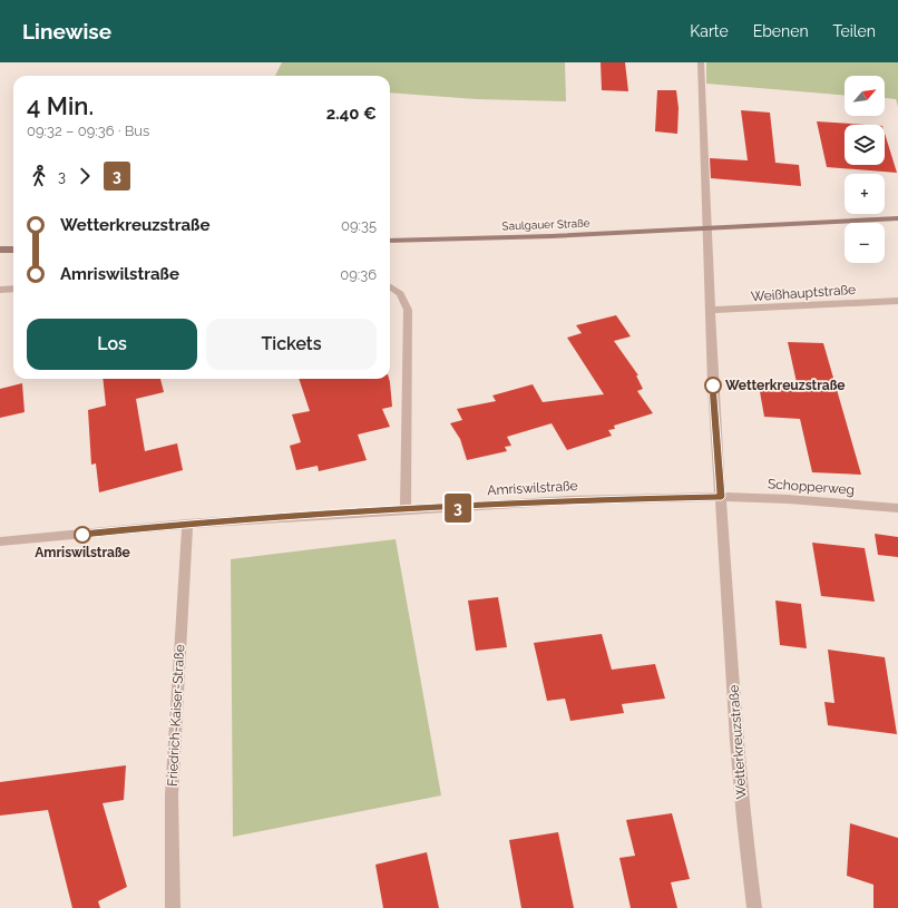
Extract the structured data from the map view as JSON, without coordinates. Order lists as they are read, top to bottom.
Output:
{
  "streets": {
    "main road": ["Saulgauer Straße"],
    "street": [
      "Weißhauptstraße",
      "Schopperweg",
      "Amriswilstraße",
      "Friedrich-Kaiser-Straße",
      "Wetterkreuzstraße"
    ]
  },
  "crossings": [
    ["Saulgauer Straße", "Wetterkreuzstraße"],
    ["Weißhauptstraße", "Wetterkreuzstraße"],
    ["Schopperweg", "Amriswilstraße"],
    ["Schopperweg", "Wetterkreuzstraße"],
    ["Amriswilstraße", "Friedrich-Kaiser-Straße"],
    ["Amriswilstraße", "Wetterkreuzstraße"]
  ],
  "places": ["Wetterkreuzstraße", "Amriswilstraße"],
  "lines": ["bus line 3"],
  "north": "top right",
  "page": {
    "header": "Linewise",
    "nav": ["Karte", "Ebenen", "Teilen"],
    "on_map": "3",
    "map_buttons": ["+", "−"],
    "heading": ["4 Min.", "09:32 – 09:36 · Bus", "2.40 €"],
    "legs": ["3", "3"],
    "list": [
      {
        "name": "Wetterkreuzstraße",
        "value": "09:35"
      },
      {
        "name": "Amriswilstraße",
        "value": "09:36"
      }
    ],
    "buttons": ["Los", "Tickets"]
  }
}
